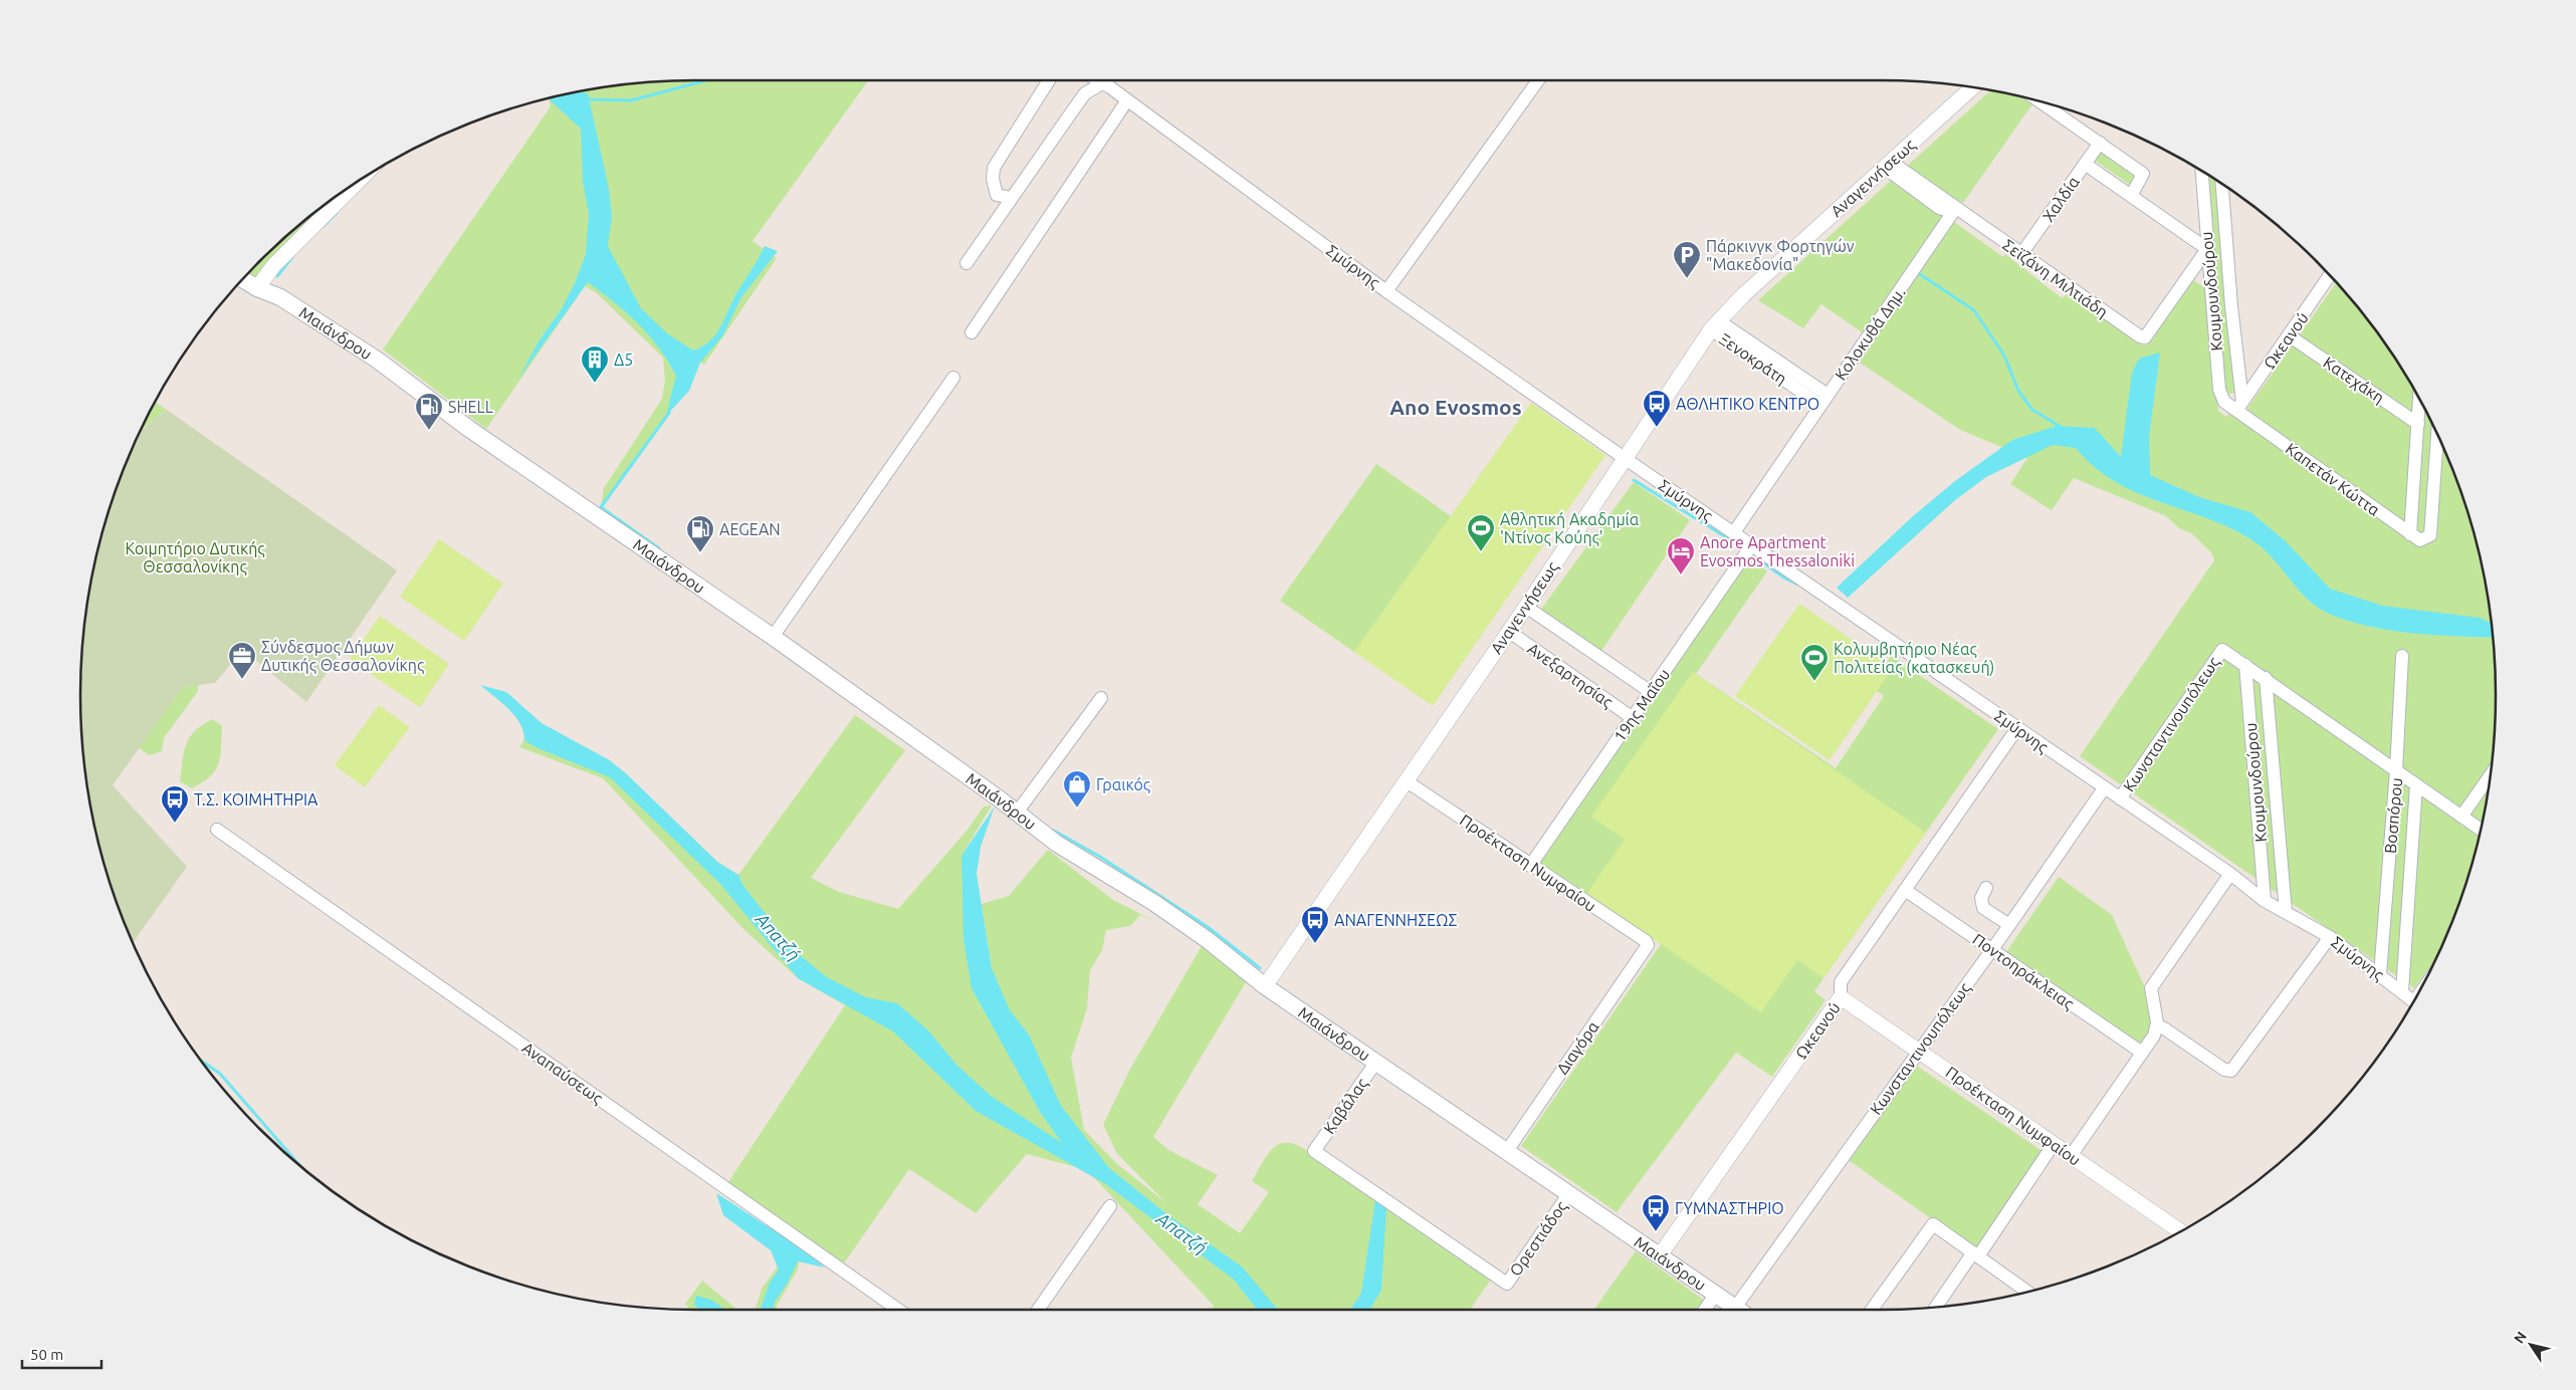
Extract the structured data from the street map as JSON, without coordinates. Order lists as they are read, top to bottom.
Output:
{
  "streets": {
    "main road": ["Μαιάνδρου"],
    "street": [
      "Αναγεννήσεως",
      "Χαλδία",
      "Σμύρνης",
      "Σεϊζάνη Μιλτιάδη",
      "Κουμουνδούρου",
      "Κολοκυθά Δημ.",
      "Ωκεανού",
      "Ξενοκράτη",
      "Κατεχάκη",
      "Καπετάν Κώττα",
      "Ανεξαρτησίας",
      "19ης Μαΐου",
      "Κωνσταντινουπόλεως",
      "Βοσπόρου",
      "Προέκταση Νυμφαίου",
      "Ποντοηράκλειας",
      "Διαγόρα",
      "Αναπαύσεως",
      "Καβάλας",
      "Ορεστιάδος"
    ]
  },
  "crossings": [
    ["Αναγεννήσεως", "Σμύρνης"],
    ["Αναγεννήσεως", "Σεϊζάνη Μιλτιάδη"],
    ["Αναγεννήσεως", "Μαιάνδρου"],
    ["Αναγεννήσεως", "Ξενοκράτη"],
    ["Αναγεννήσεως", "Ανεξαρτησίας"],
    ["Αναγεννήσεως", "Προέκταση Νυμφαίου"],
    ["Χαλδία", "Σεϊζάνη Μιλτιάδη"],
    ["Σμύρνης", "Κουμουνδούρου"],
    ["Σμύρνης", "Κολοκυθά Δημ."],
    ["Σμύρνης", "Ωκεανού"],
    ["Σμύρνης", "19ης Μαΐου"],
    ["Σμύρνης", "Κωνσταντινουπόλεως"],
    ["Σμύρνης", "Βοσπόρου"],
    ["Σεϊζάνη Μιλτιάδη", "Κουμουνδούρου"],
    ["Σεϊζάνη Μιλτιάδη", "Κολοκυθά Δημ."],
    ["Κουμουνδούρου", "Ωκεανού"],
    ["Κουμουνδούρου", "Καπετάν Κώττα"],
    ["Κουμουνδούρου", "Κωνσταντινουπόλεως"],
    ["Μαιάνδρου", "Ωκεανού"],
    ["Μαιάνδρου", "Διαγόρα"],
    ["Μαιάνδρου", "Καβάλας"],
    ["Μαιάνδρου", "Ορεστιάδος"],
    ["Κολοκυθά Δημ.", "Ξενοκράτη"],
    ["Ωκεανού", "Κατεχάκη"],
    ["Ωκεανού", "Καπετάν Κώττα"],
    ["Ωκεανού", "Προέκταση Νυμφαίου"],
    ["Ωκεανού", "Ποντοηράκλειας"],
    ["Ανεξαρτησίας", "19ης Μαΐου"],
    ["19ης Μαΐου", "Προέκταση Νυμφαίου"],
    ["Κωνσταντινουπόλεως", "Προέκταση Νυμφαίου"],
    ["Κωνσταντινουπόλεως", "Ποντοηράκλειας"],
    ["Προέκταση Νυμφαίου", "Διαγόρα"],
    ["Καβάλας", "Ορεστιάδος"]
  ],
  "districts": ["Ano Evosmos"],
  "water": ["Απατζή"],
  "parks": ["Κοιμητήριο Δυτικής Θεσσαλονίκης"],
  "places": {
    "parking": ["Πάρκινγκ Φορτηγών \"Μακεδονία\""],
    "building": ["Δ5"],
    "bus stop": [
      "ΑΘΛΗΤΙΚΟ ΚΕΝΤΡΟ",
      "Τ.Σ. ΚΟΙΜΗΤΗΡΙΑ",
      "ΑΝΑΓΕΝΝΗΣΕΩΣ",
      "ΓΥΜΝΑΣΤΗΡΙΟ"
    ],
    "fuel station": ["SHELL", "AEGEAN"],
    "sports": ["Αθλητική Ακαδημία 'Ντίνος Κούης'", "Κολυμβητήριο Νέας Πολιτείας (κατασκευή)"],
    "hotel": ["Anore Apartment Evosmos Thessaloniki"],
    "office": ["Σύνδεσμος Δήμων Δυτικής Θεσσαλονίκης"],
    "shop": ["Γραικός"]
  },
  "scale_bar": "50 m",
  "north": "top left"
}
